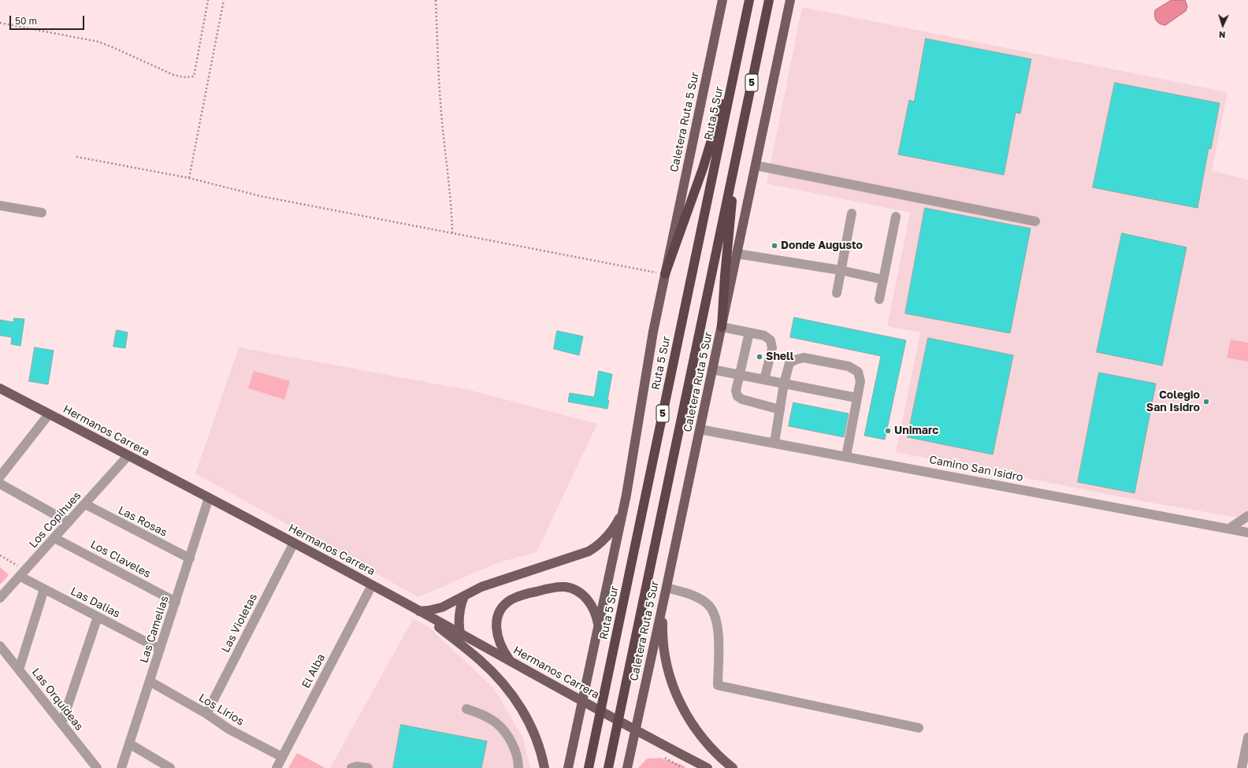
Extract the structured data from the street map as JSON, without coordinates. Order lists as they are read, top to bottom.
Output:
{
  "streets": {
    "highway": ["5", "Ruta 5 Sur"],
    "main road": ["Caletera Ruta 5 Sur", "Hermanos Carrera"],
    "street": [
      "Camino San Isidro",
      "Los Copihues",
      "Las Rosas",
      "Los Claveles",
      "Las Dalias",
      "Las Violetas",
      "Las Camelias",
      "El Alba",
      "Las Orquídeas",
      "Los Lirios"
    ]
  },
  "crossings": [
    ["Caletera Ruta 5 Sur", "Camino San Isidro"],
    ["Hermanos Carrera", "Los Copihues"],
    ["Hermanos Carrera", "Las Violetas"],
    ["Hermanos Carrera", "Las Camelias"],
    ["Hermanos Carrera", "El Alba"],
    ["Los Copihues", "Las Rosas"],
    ["Los Copihues", "Los Claveles"],
    ["Los Copihues", "Las Dalias"],
    ["Las Rosas", "Las Camelias"],
    ["Los Claveles", "Las Camelias"],
    ["Las Dalias", "Las Camelias"],
    ["Las Violetas", "Los Lirios"],
    ["Las Camelias", "Los Lirios"],
    ["El Alba", "Los Lirios"]
  ],
  "places": [
    "Donde Augusto",
    "Shell",
    "Colegio San Isidro",
    "Unimarc"
  ],
  "scale_bar": "50 m",
  "north": "bottom"
}
